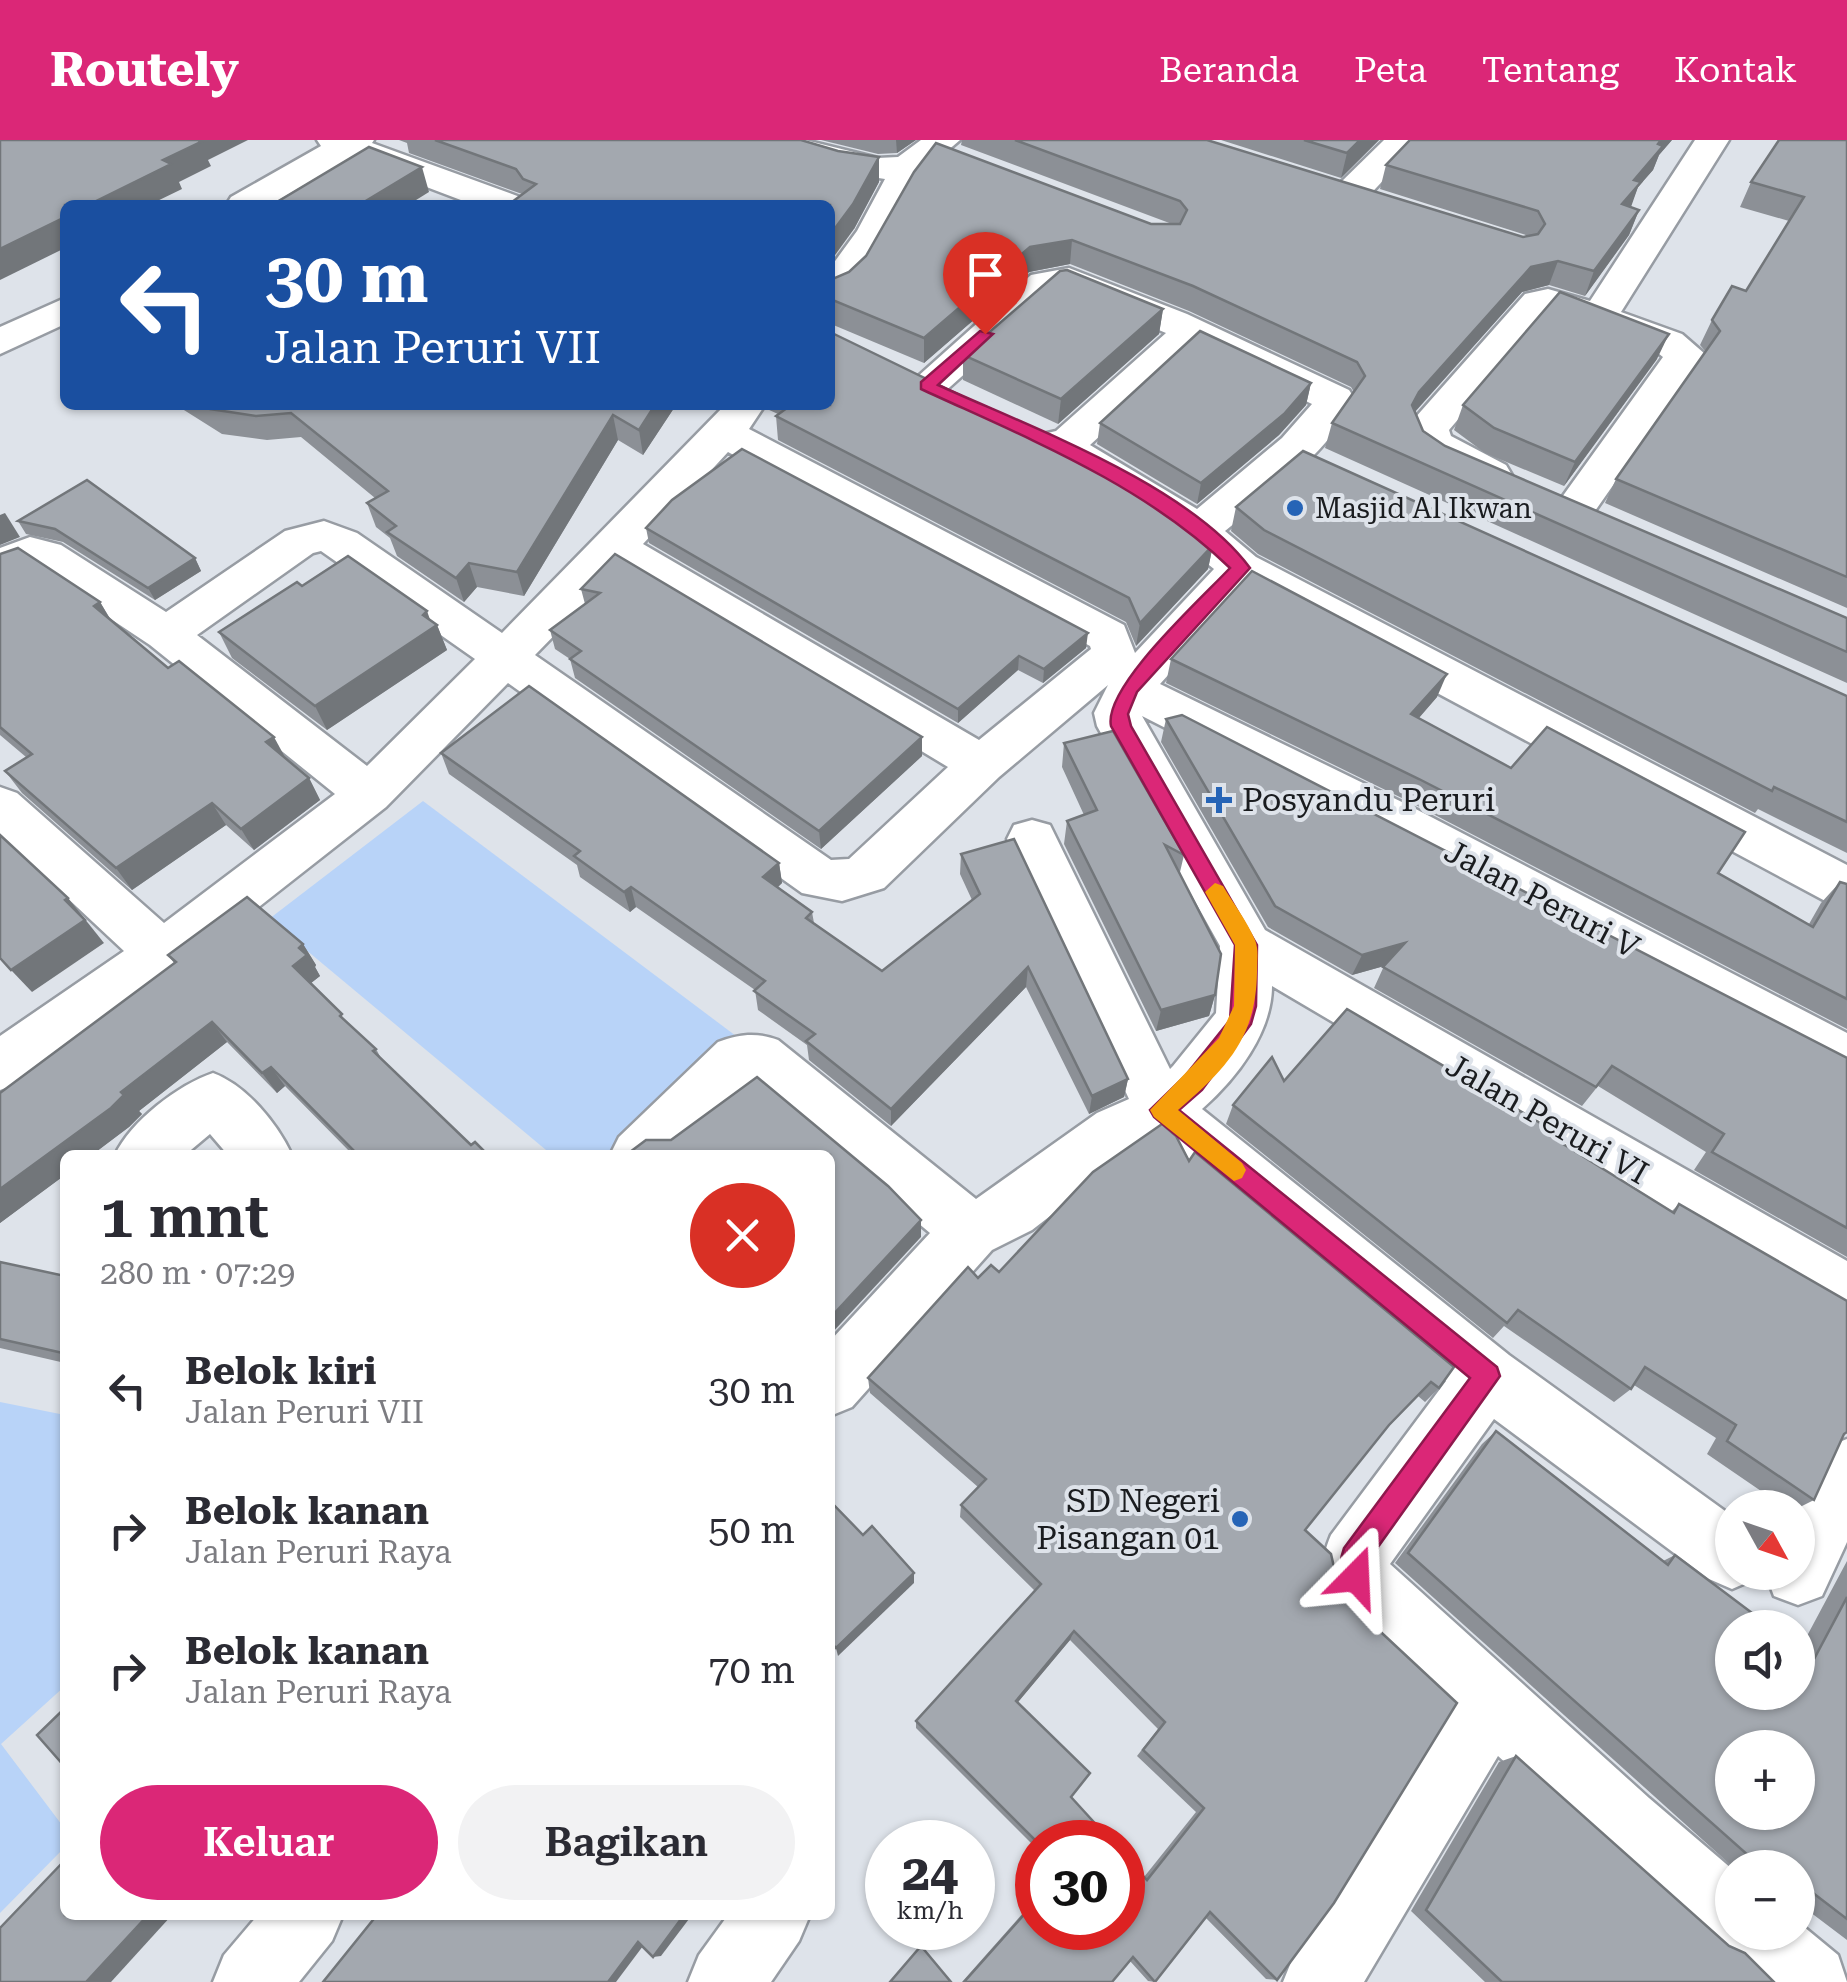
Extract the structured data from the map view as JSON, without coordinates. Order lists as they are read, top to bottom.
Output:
{
  "streets": {
    "street": ["Jalan Peruri V", "Jalan Peruri VI"]
  },
  "places": {
    "other": ["Masjid Al Ikwan", "SD Negeri Pisangan 01"],
    "health": ["Posyandu Peruri"]
  },
  "north": "bottom right",
  "page": {
    "header": "Routely",
    "nav": [
      "Beranda",
      "Peta",
      "Tentang",
      "Kontak"
    ],
    "turn": ["30 m", "Jalan Peruri VII"],
    "heading": ["1 mnt", "280 m · 07:29"],
    "list": [
      {
        "name": "Belok kiri",
        "note": "Jalan Peruri VII",
        "value": "30 m"
      },
      {
        "name": "Belok kanan",
        "note": "Jalan Peruri Raya",
        "value": "50 m"
      },
      {
        "name": "Belok kanan",
        "note": "Jalan Peruri Raya",
        "value": "70 m"
      }
    ],
    "map_buttons": ["+", "−"],
    "buttons": ["Keluar", "Bagikan"],
    "speed": "24 km/h",
    "limit": "30"
  }
}
